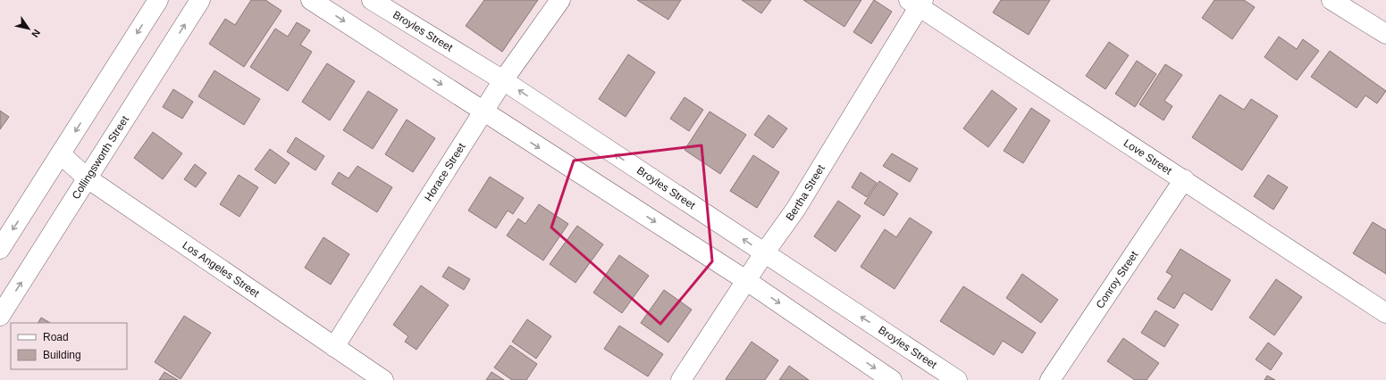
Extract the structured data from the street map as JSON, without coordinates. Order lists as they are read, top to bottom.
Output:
{
  "streets": {
    "street": [
      "Broyles Street",
      "Love Street",
      "Collingsworth Street",
      "Horace Street",
      "Bertha Street",
      "Los Angeles Street",
      "Conroy Street"
    ]
  },
  "crossings": [
    ["Broyles Street", "Horace Street"],
    ["Broyles Street", "Bertha Street"],
    ["Love Street", "Bertha Street"],
    ["Love Street", "Conroy Street"],
    ["Collingsworth Street", "Los Angeles Street"],
    ["Horace Street", "Los Angeles Street"]
  ],
  "legend": ["Road", "Building"],
  "north": "bottom right"
}
